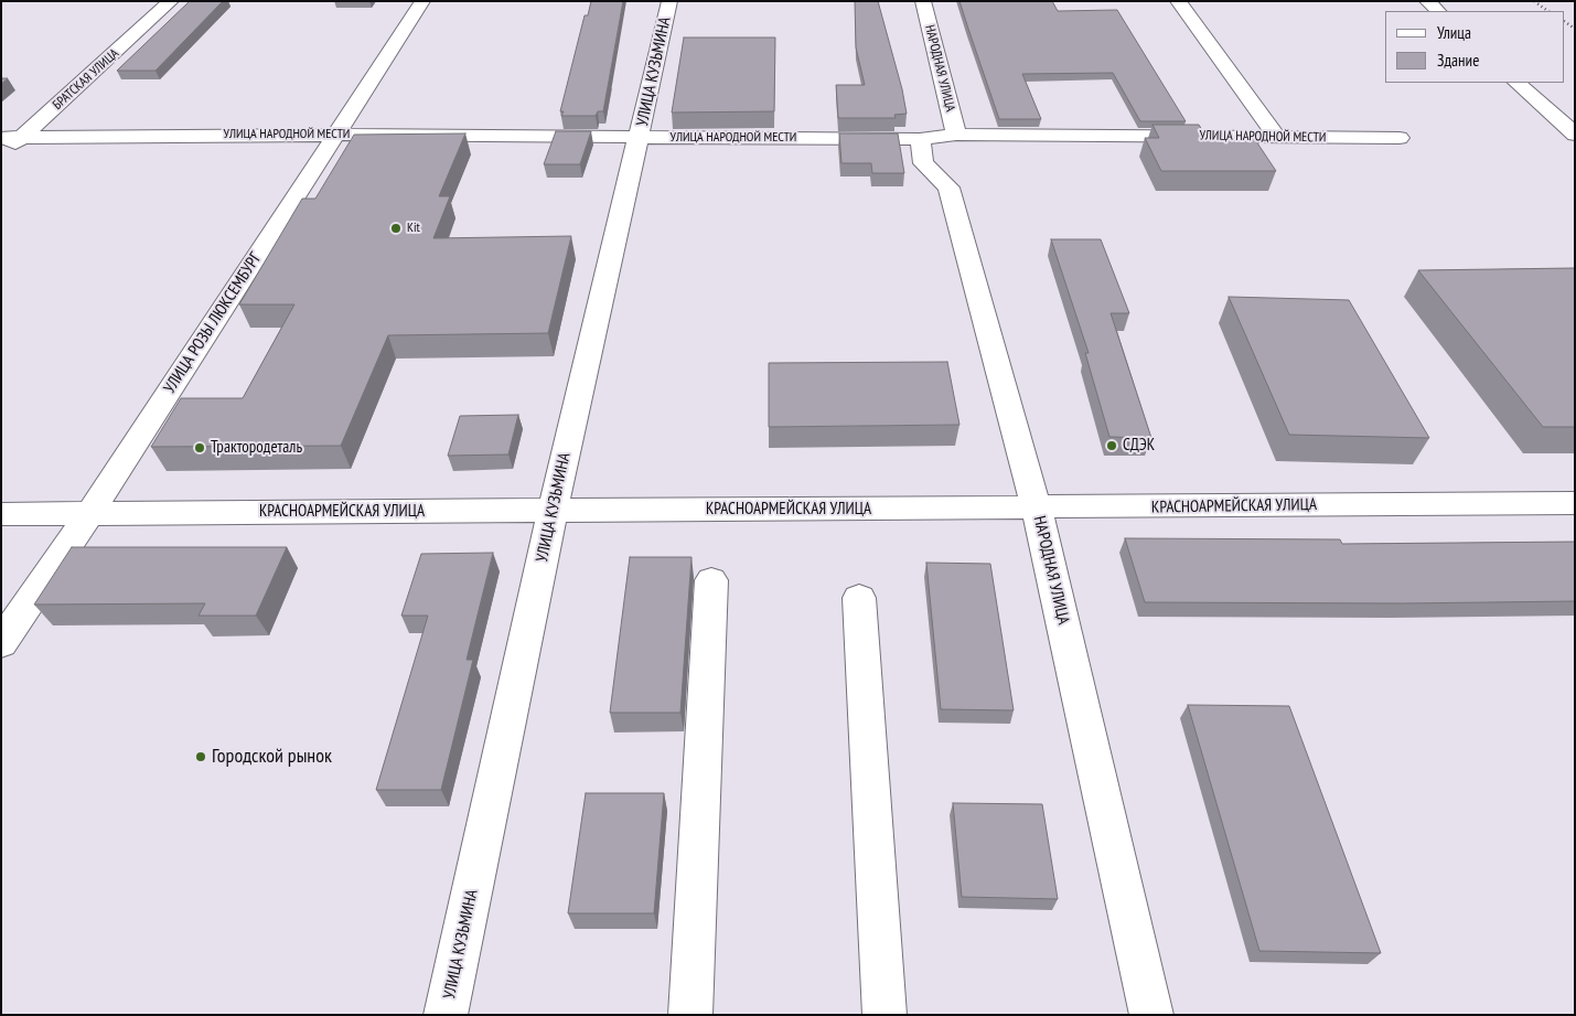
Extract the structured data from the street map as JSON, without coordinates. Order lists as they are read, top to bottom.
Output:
{
  "streets": {
    "street": [
      "НАРОДНАЯ УЛИЦА",
      "УЛИЦА КУЗЬМИНА",
      "БРАТСКАЯ УЛИЦА",
      "УЛИЦА НАРОДНОЙ МЕСТИ",
      "УЛИЦА РОЗЫ ЛЮКСЕМБУРГ",
      "КРАСНОАРМЕЙСКАЯ УЛИЦА"
    ]
  },
  "crossings": [
    ["НАРОДНАЯ УЛИЦА", "УЛИЦА НАРОДНОЙ МЕСТИ"],
    ["НАРОДНАЯ УЛИЦА", "КРАСНОАРМЕЙСКАЯ УЛИЦА"],
    ["УЛИЦА КУЗЬМИНА", "УЛИЦА НАРОДНОЙ МЕСТИ"],
    ["УЛИЦА КУЗЬМИНА", "КРАСНОАРМЕЙСКАЯ УЛИЦА"],
    ["БРАТСКАЯ УЛИЦА", "УЛИЦА НАРОДНОЙ МЕСТИ"],
    ["УЛИЦА НАРОДНОЙ МЕСТИ", "УЛИЦА РОЗЫ ЛЮКСЕМБУРГ"],
    ["УЛИЦА РОЗЫ ЛЮКСЕМБУРГ", "КРАСНОАРМЕЙСКАЯ УЛИЦА"]
  ],
  "places": [
    "Kit",
    "СДЭК",
    "Трактородеталь",
    "Городской рынок"
  ],
  "legend": ["Улица", "Здание"]
}
